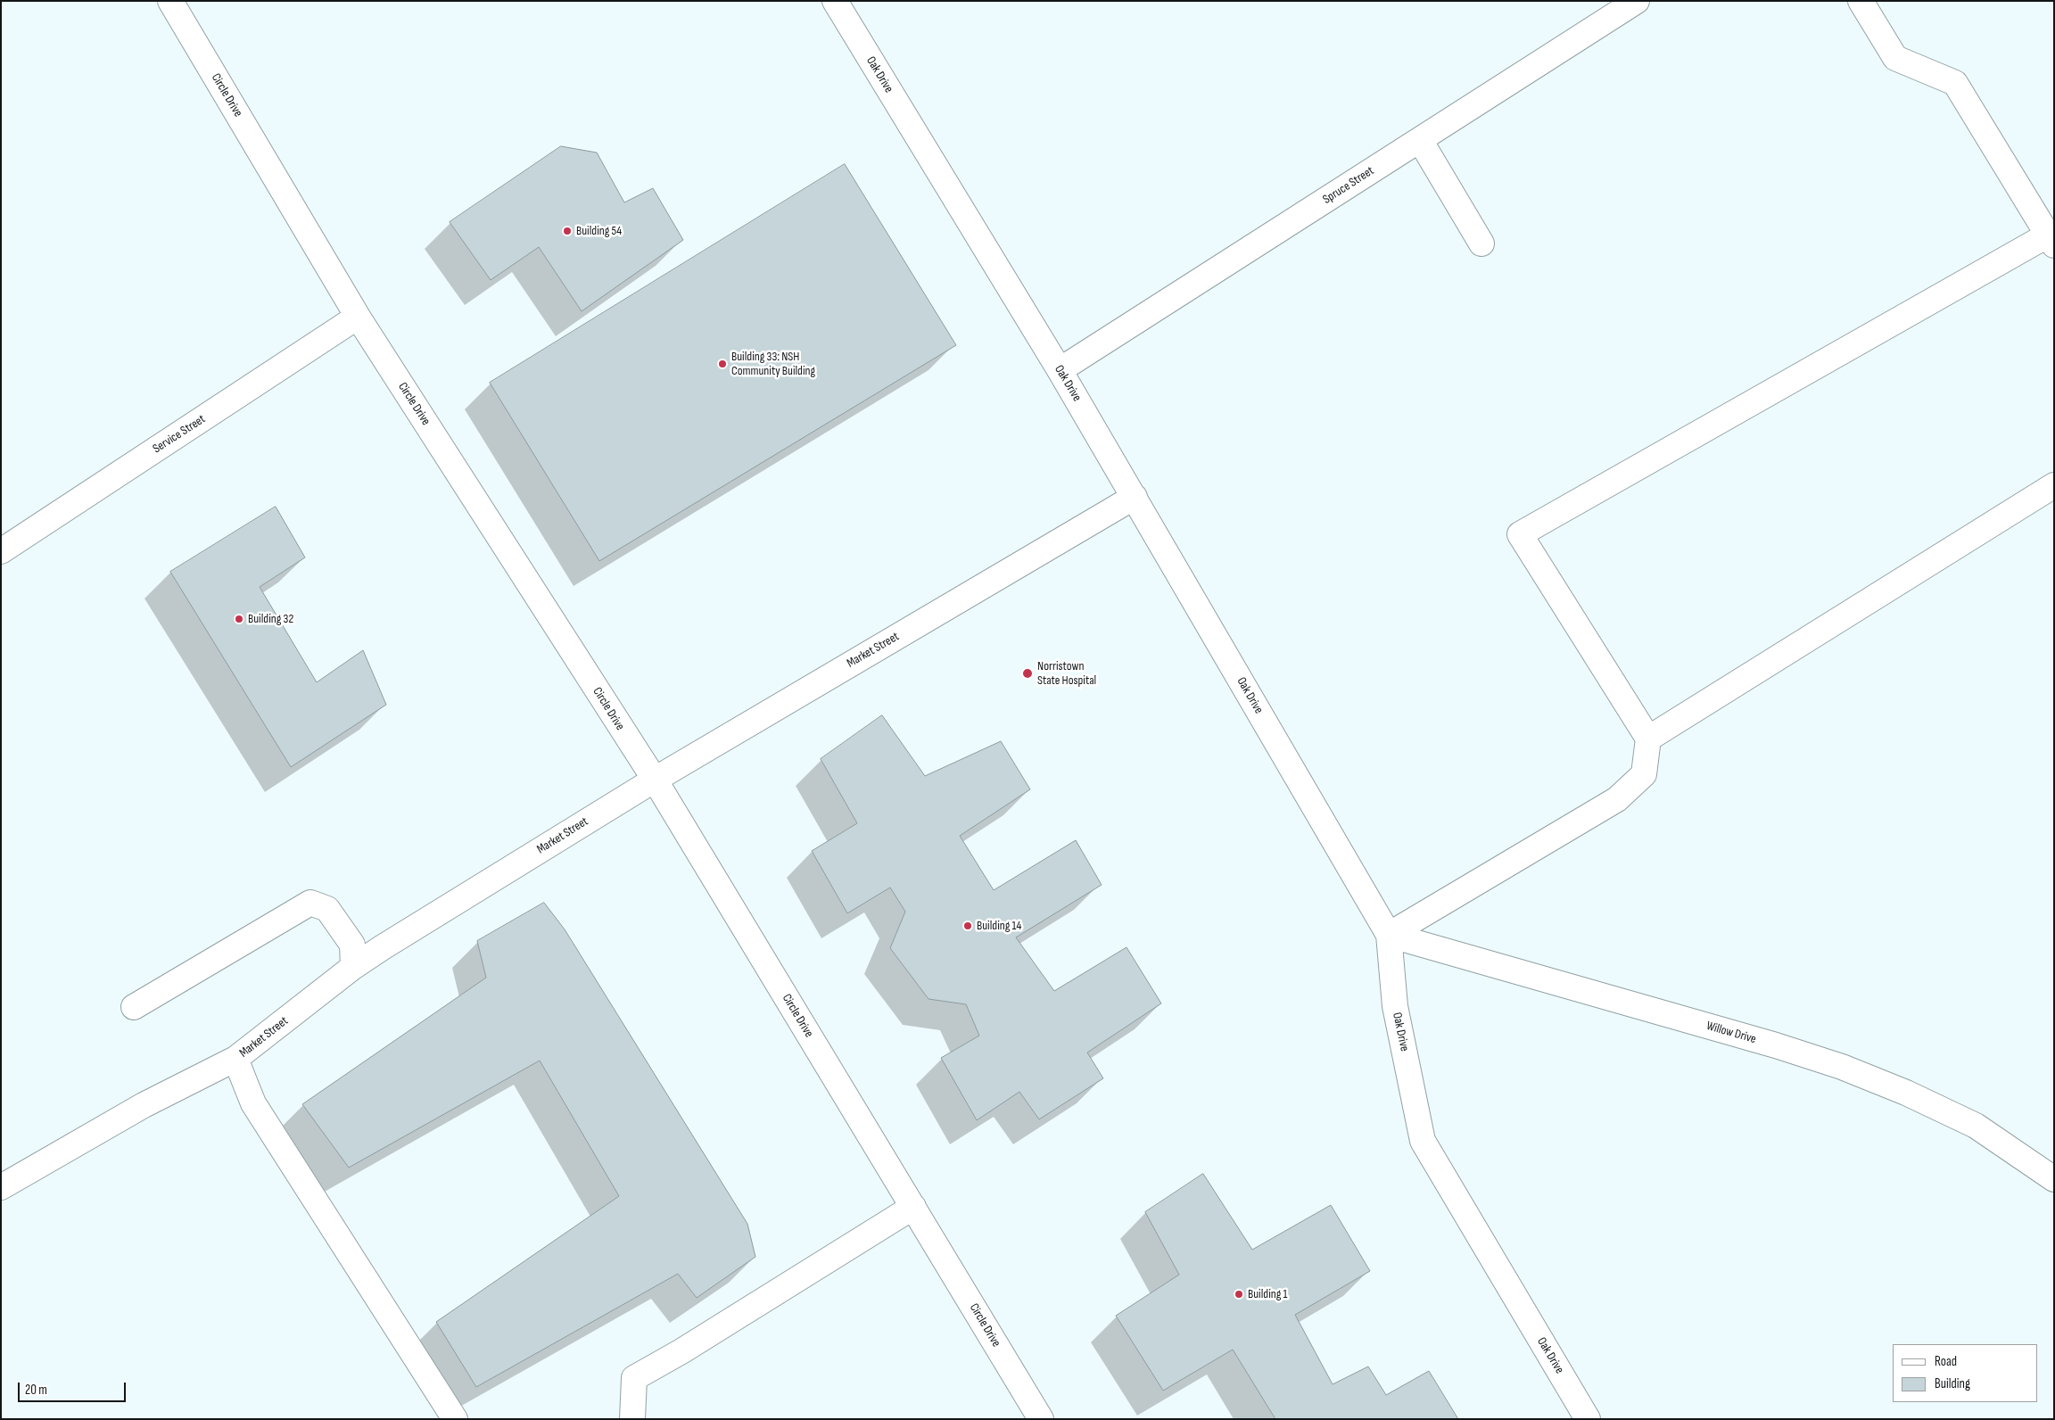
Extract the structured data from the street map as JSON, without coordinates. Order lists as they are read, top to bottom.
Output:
{
  "streets": {
    "lane": [
      "Oak Drive",
      "Circle Drive",
      "Spruce Street",
      "Service Street",
      "Market Street",
      "Willow Drive"
    ]
  },
  "crossings": [
    ["Oak Drive", "Spruce Street"],
    ["Oak Drive", "Market Street"],
    ["Oak Drive", "Willow Drive"],
    ["Circle Drive", "Service Street"],
    ["Circle Drive", "Market Street"]
  ],
  "places": [
    "Building 54",
    "Building 33: NSH Community Building",
    "Building 32",
    "Norristown State Hospital",
    "Building 14",
    "Building 1"
  ],
  "legend": ["Road", "Building"],
  "scale_bar": "20 m"
}
